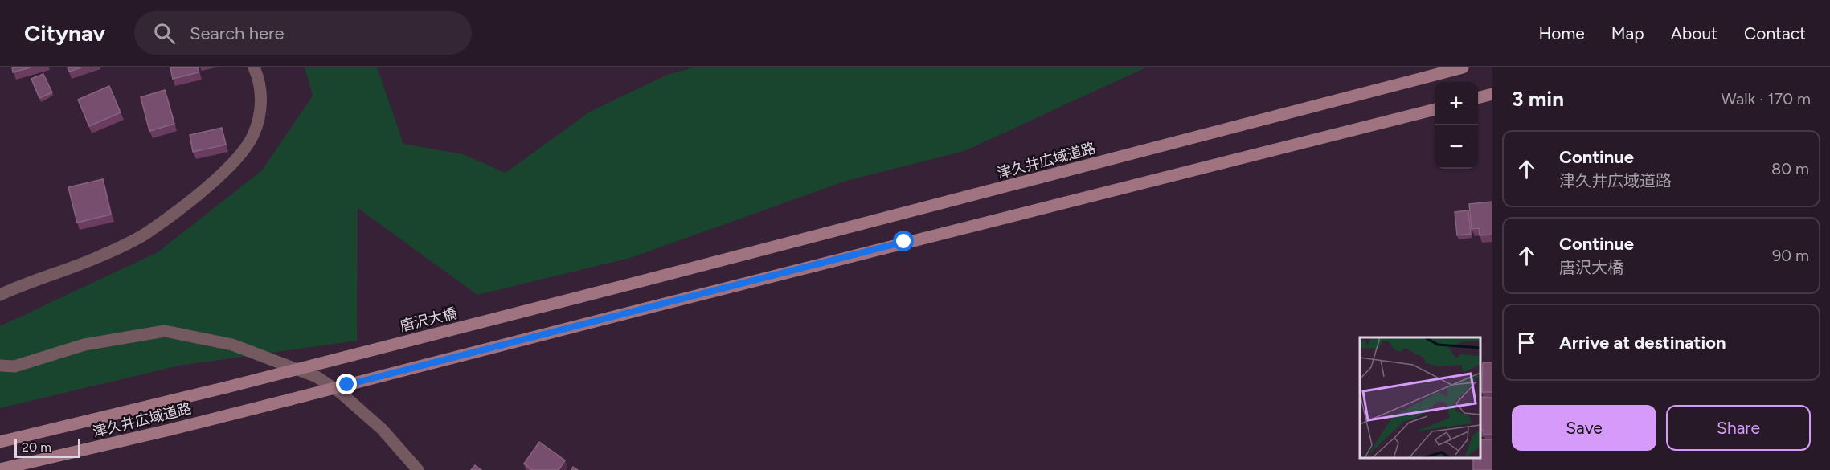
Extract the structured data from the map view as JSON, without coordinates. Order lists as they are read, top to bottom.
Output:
{
  "streets": {
    "main road": ["津久井広域道路", "唐沢大橋"]
  },
  "crossings": [
    ["津久井広域道路", "唐沢大橋"]
  ],
  "scale_bar": "20 m",
  "page": {
    "header": "Citynav",
    "search": "Search here",
    "nav": [
      "Home",
      "Map",
      "About",
      "Contact"
    ],
    "heading": ["3 min", "Walk · 170 m"],
    "map_buttons": ["+", "−"],
    "list": [
      ["Continue", "津久井広域道路", "80 m"],
      ["Continue", "唐沢大橋", "90 m"],
      "Arrive at destination"
    ],
    "buttons": ["Save", "Share"],
    "scale": "20 m"
  }
}
